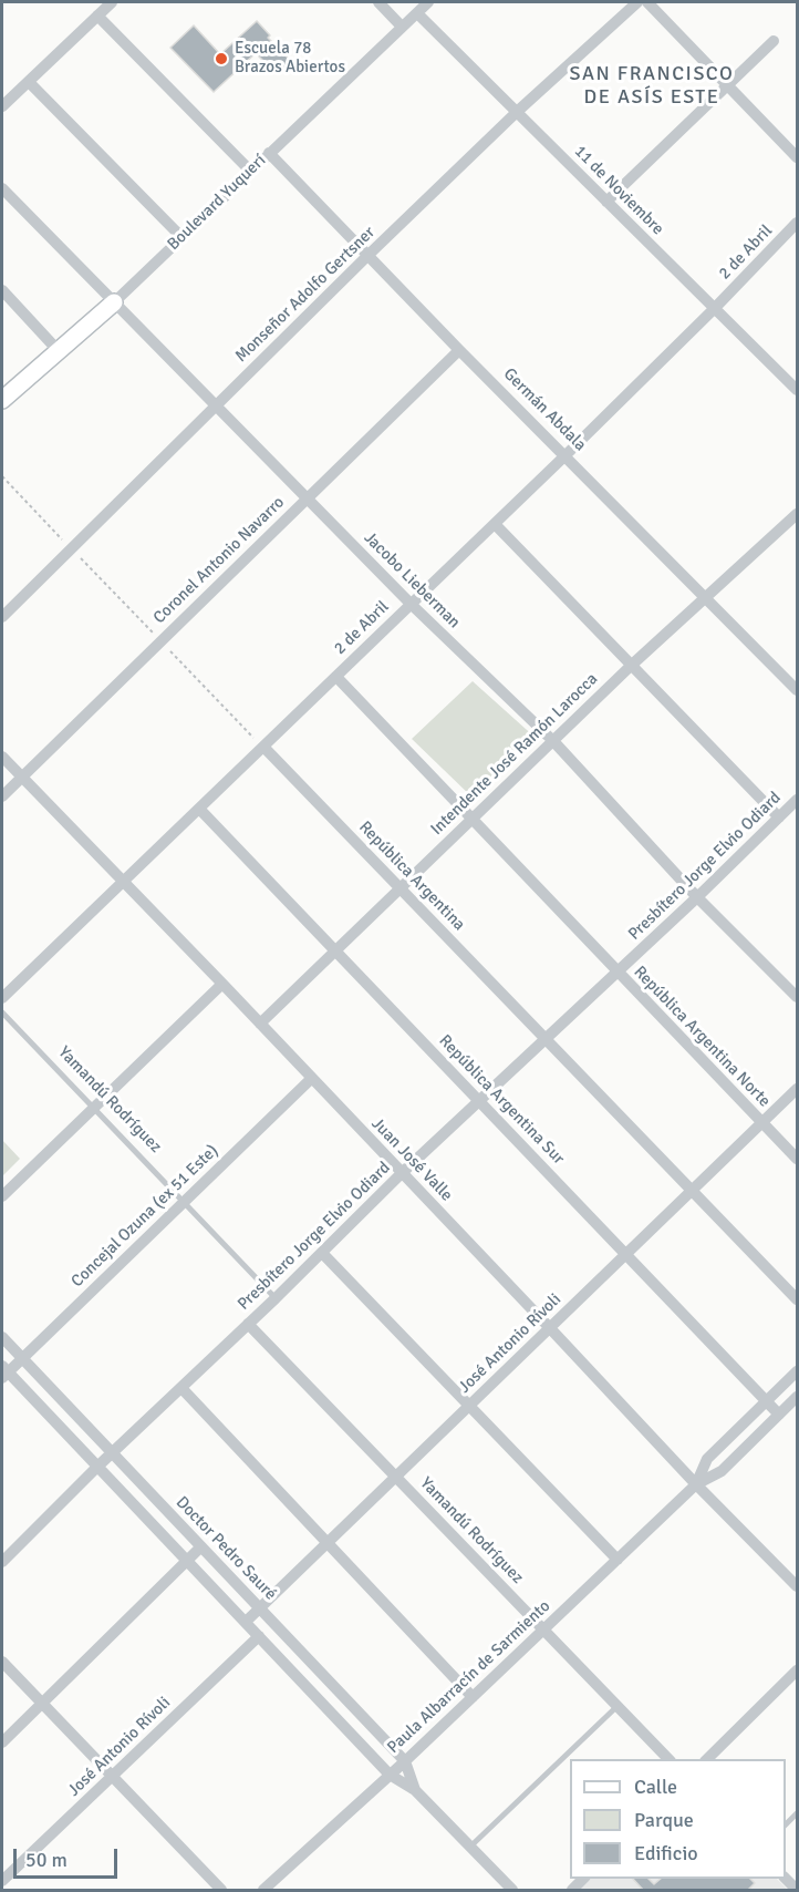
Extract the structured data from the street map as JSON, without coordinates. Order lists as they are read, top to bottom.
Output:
{
  "streets": {
    "street": [
      "11 de Noviembre",
      "Boulevard Yuquerí",
      "2 de Abril",
      "Monseñor Adolfo Gertsner",
      "Germán Abdala",
      "Coronel Antonio Navarro",
      "Jacobo Lieberman",
      "Intendente José Ramón Larocca",
      "Presbítero Jorge Elvio Odiard",
      "República Argentina",
      "República Argentina Norte",
      "Yamandú Rodríguez",
      "República Argentina Sur",
      "Juan José Valle",
      "Concejal Ozuna (ex 51 Este)",
      "José Antonio Rívoli",
      "Doctor Pedro Sauré",
      "Paula Albarracín de Sarmiento"
    ]
  },
  "crossings": [
    ["11 de Noviembre", "Boulevard Yuquerí"],
    ["11 de Noviembre", "2 de Abril"],
    ["11 de Noviembre", "Monseñor Adolfo Gertsner"],
    ["Boulevard Yuquerí", "Germán Abdala"],
    ["Boulevard Yuquerí", "Jacobo Lieberman"],
    ["2 de Abril", "Germán Abdala"],
    ["2 de Abril", "Jacobo Lieberman"],
    ["2 de Abril", "República Argentina"],
    ["2 de Abril", "República Argentina Norte"],
    ["2 de Abril", "República Argentina Sur"],
    ["2 de Abril", "Juan José Valle"],
    ["Monseñor Adolfo Gertsner", "Germán Abdala"],
    ["Monseñor Adolfo Gertsner", "Jacobo Lieberman"],
    ["Germán Abdala", "Coronel Antonio Navarro"],
    ["Germán Abdala", "Intendente José Ramón Larocca"],
    ["Coronel Antonio Navarro", "Jacobo Lieberman"],
    ["Coronel Antonio Navarro", "Juan José Valle"],
    ["Jacobo Lieberman", "Intendente José Ramón Larocca"],
    ["Jacobo Lieberman", "Presbítero Jorge Elvio Odiard"],
    ["Intendente José Ramón Larocca", "República Argentina"],
    ["Intendente José Ramón Larocca", "República Argentina Norte"],
    ["Intendente José Ramón Larocca", "República Argentina Sur"],
    ["Intendente José Ramón Larocca", "Juan José Valle"],
    ["Presbítero Jorge Elvio Odiard", "República Argentina"],
    ["Presbítero Jorge Elvio Odiard", "República Argentina Norte"],
    ["Presbítero Jorge Elvio Odiard", "Yamandú Rodríguez"],
    ["Presbítero Jorge Elvio Odiard", "República Argentina Sur"],
    ["Presbítero Jorge Elvio Odiard", "Juan José Valle"],
    ["Presbítero Jorge Elvio Odiard", "Doctor Pedro Sauré"],
    ["República Argentina", "José Antonio Rívoli"],
    ["República Argentina Norte", "José Antonio Rívoli"],
    ["Yamandú Rodríguez", "Concejal Ozuna (ex 51 Este)"],
    ["Yamandú Rodríguez", "José Antonio Rívoli"],
    ["Yamandú Rodríguez", "Paula Albarracín de Sarmiento"],
    ["República Argentina Sur", "José Antonio Rívoli"],
    ["República Argentina Sur", "Paula Albarracín de Sarmiento"],
    ["Juan José Valle", "Concejal Ozuna (ex 51 Este)"],
    ["Juan José Valle", "José Antonio Rívoli"],
    ["Juan José Valle", "Paula Albarracín de Sarmiento"],
    ["Concejal Ozuna (ex 51 Este)", "Doctor Pedro Sauré"],
    ["José Antonio Rívoli", "Doctor Pedro Sauré"],
    ["Doctor Pedro Sauré", "Paula Albarracín de Sarmiento"]
  ],
  "districts": ["SAN FRANCISCO DE ASÍS ESTE"],
  "places": ["Escuela 78 Brazos Abiertos"],
  "legend": ["Calle", "Parque", "Edificio"],
  "scale_bar": "50 m"
}
